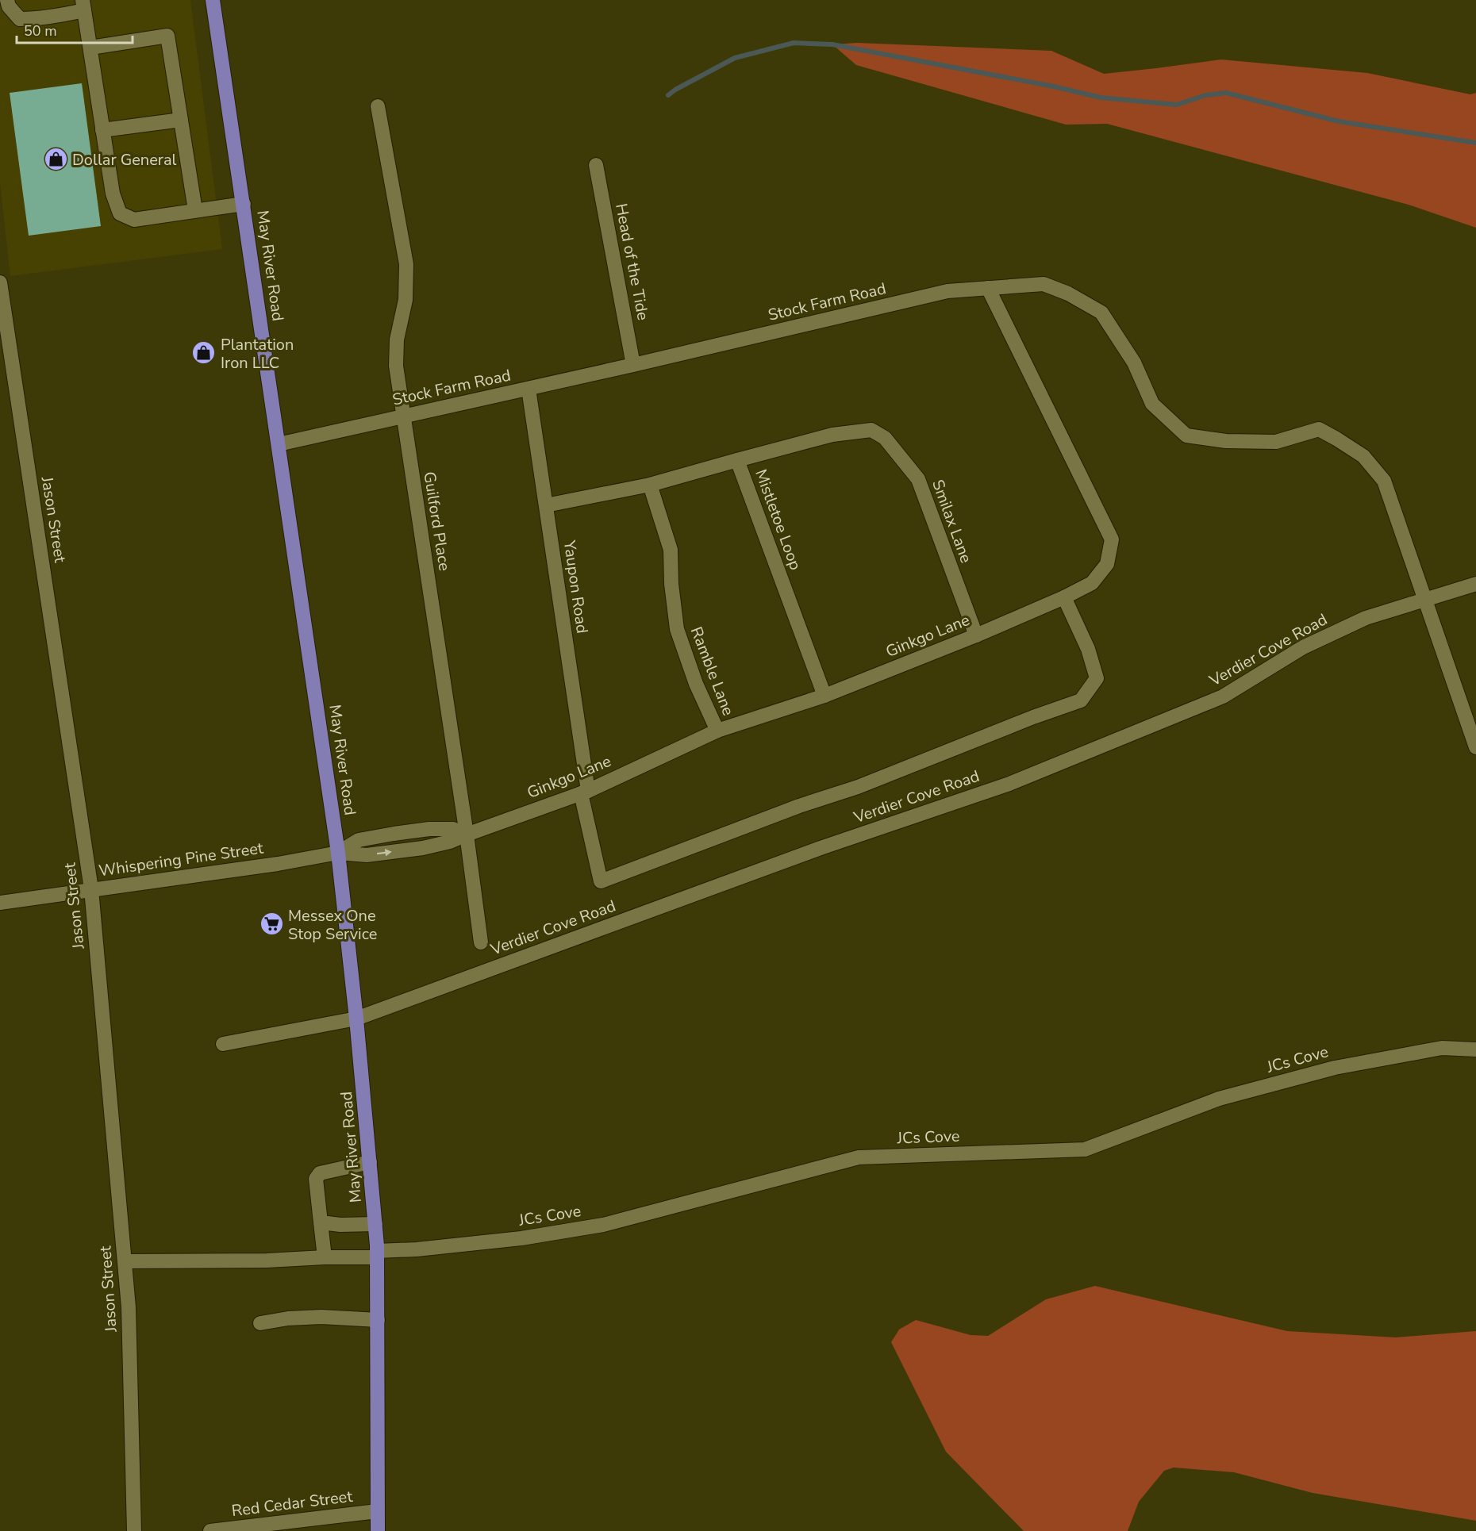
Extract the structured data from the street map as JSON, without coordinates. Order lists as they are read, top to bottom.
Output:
{
  "streets": {
    "main road": ["May River Road"],
    "street": [
      "Head of the Tide",
      "Stock Farm Road",
      "Jason Street",
      "Mistletoe Loop",
      "Guilford Place",
      "Smilax Lane",
      "Yaupon Road",
      "Ginkgo Lane",
      "Verdier Cove Road",
      "Ramble Lane",
      "Whispering Pine Street",
      "JCs Cove",
      "Red Cedar Street"
    ]
  },
  "crossings": [
    ["Head of the Tide", "Stock Farm Road"],
    ["May River Road", "Stock Farm Road"],
    ["May River Road", "Ginkgo Lane"],
    ["May River Road", "Verdier Cove Road"],
    ["May River Road", "Whispering Pine Street"],
    ["May River Road", "JCs Cove"],
    ["May River Road", "Red Cedar Street"],
    ["Stock Farm Road", "Guilford Place"],
    ["Stock Farm Road", "Yaupon Road"],
    ["Stock Farm Road", "Ginkgo Lane"],
    ["Stock Farm Road", "Verdier Cove Road"],
    ["Jason Street", "Whispering Pine Street"],
    ["Jason Street", "JCs Cove"],
    ["Mistletoe Loop", "Smilax Lane"],
    ["Mistletoe Loop", "Yaupon Road"],
    ["Mistletoe Loop", "Ginkgo Lane"],
    ["Mistletoe Loop", "Ramble Lane"],
    ["Guilford Place", "Ginkgo Lane"],
    ["Smilax Lane", "Ginkgo Lane"],
    ["Yaupon Road", "Ginkgo Lane"],
    ["Ginkgo Lane", "Ramble Lane"],
    ["Ginkgo Lane", "Whispering Pine Street"]
  ],
  "places": {
    "shop": ["Dollar General", "Plantation Iron LLC"],
    "supermarket": ["Messex One Stop Service"]
  },
  "scale_bar": "50 m"
}
